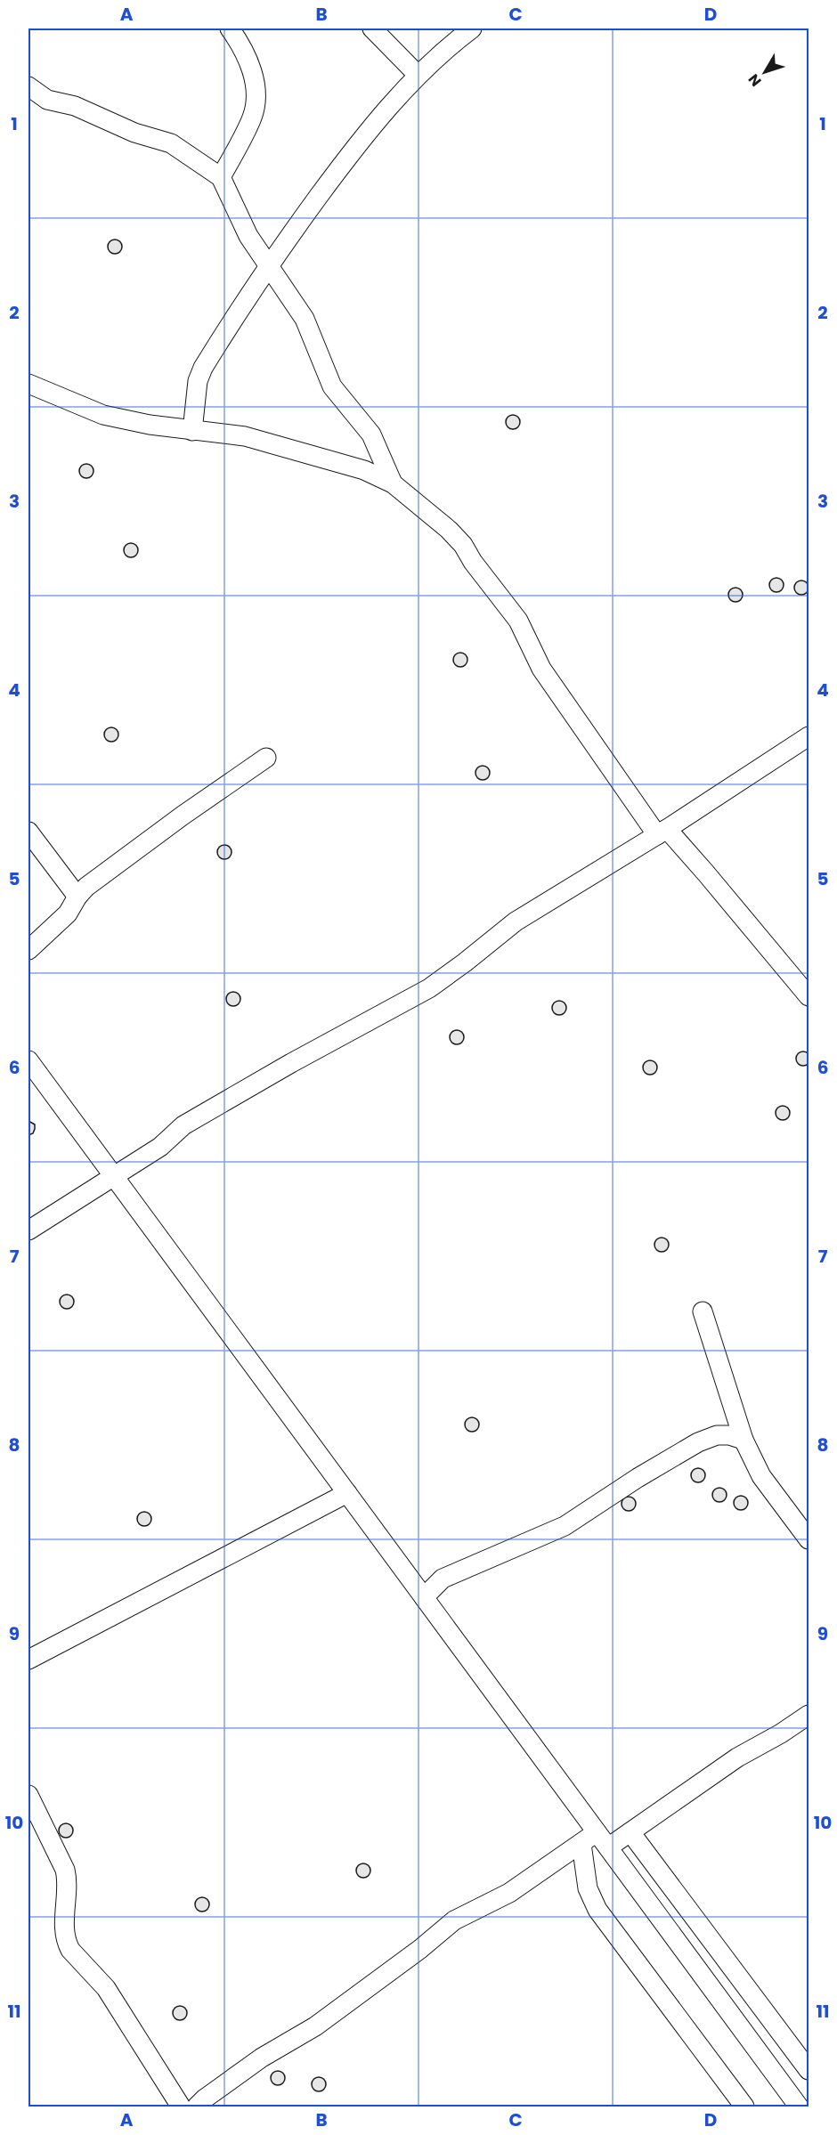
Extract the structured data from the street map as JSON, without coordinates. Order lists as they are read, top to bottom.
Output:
{
  "north": "bottom left",
  "grid": {
    "columns": [
      "A",
      "B",
      "C",
      "D"
    ],
    "rows": [
      "1",
      "2",
      "3",
      "4",
      "5",
      "6",
      "7",
      "8",
      "9",
      "10",
      "11"
    ]
  }
}
